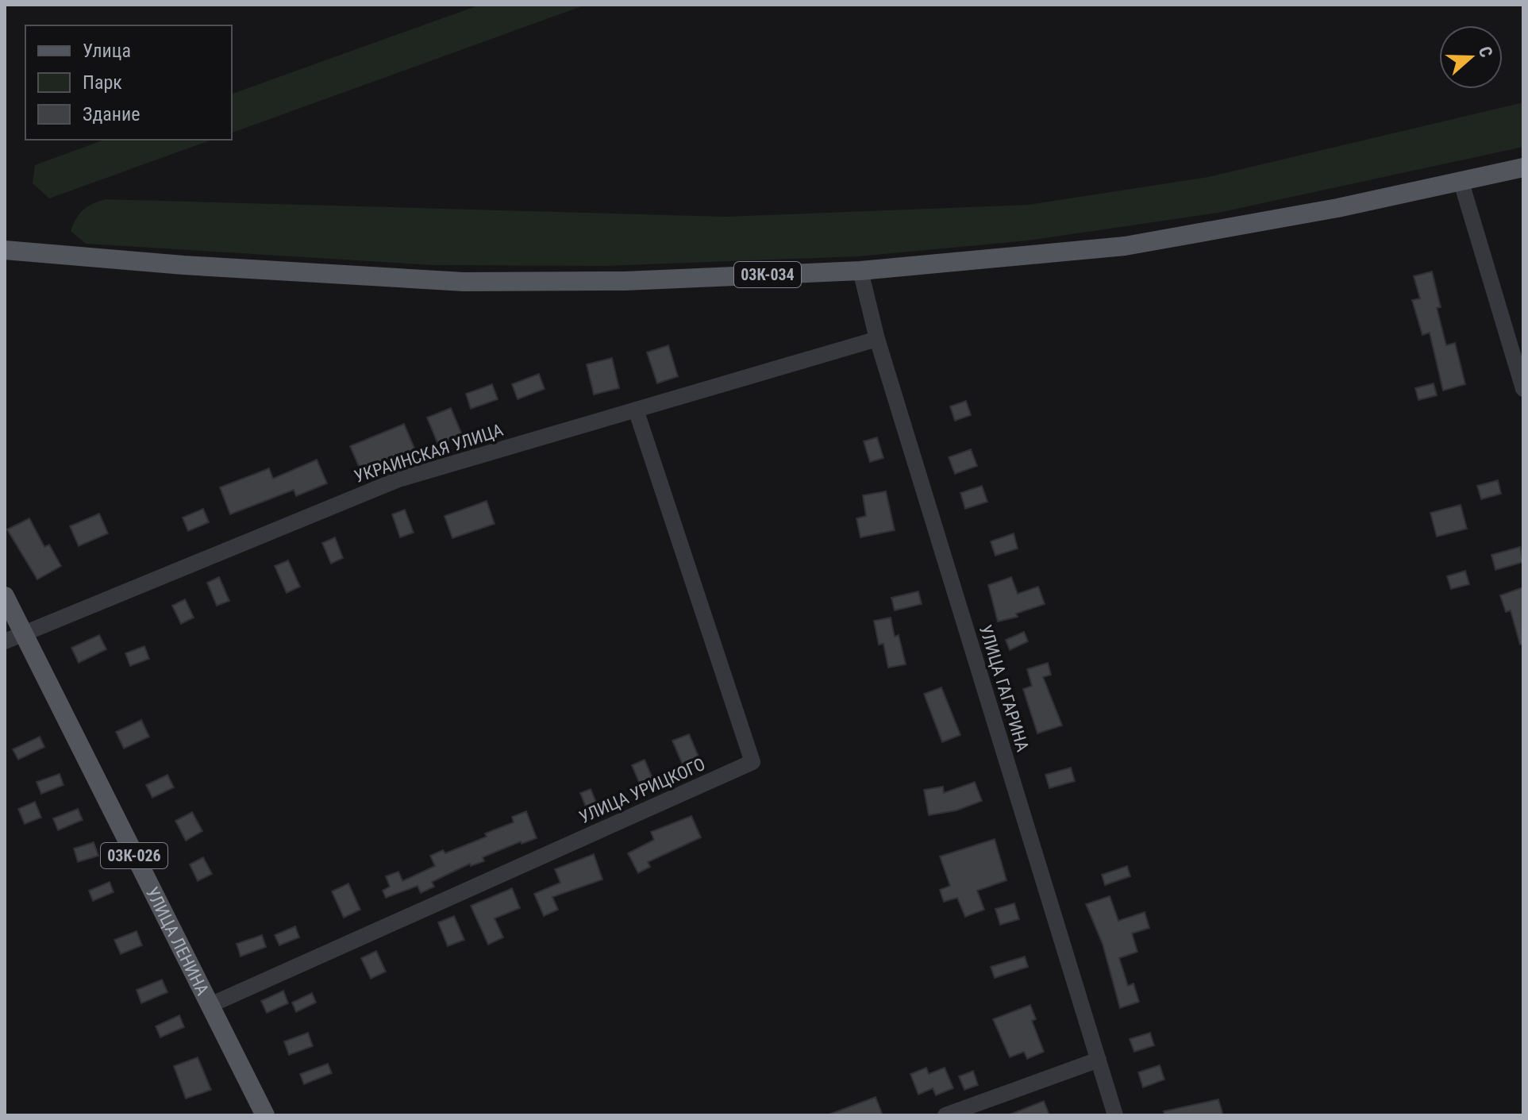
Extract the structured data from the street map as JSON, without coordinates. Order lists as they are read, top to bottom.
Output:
{
  "streets": {
    "main road": ["03К-034", "03К-026", "УЛИЦА ЛЕНИНА"],
    "street": ["УКРАИНСКАЯ УЛИЦА", "УЛИЦА ГАГАРИНА", "УЛИЦА УРИЦКОГО"]
  },
  "crossings": [
    ["03К-034", "УЛИЦА ГАГАРИНА"],
    ["УКРАИНСКАЯ УЛИЦА", "УЛИЦА ГАГАРИНА"],
    ["УКРАИНСКАЯ УЛИЦА", "УЛИЦА УРИЦКОГО"],
    ["УКРАИНСКАЯ УЛИЦА", "УЛИЦА ЛЕНИНА"],
    ["УЛИЦА УРИЦКОГО", "УЛИЦА ЛЕНИНА"]
  ],
  "legend": ["Улица", "Парк", "Здание"],
  "north": "right"
}
